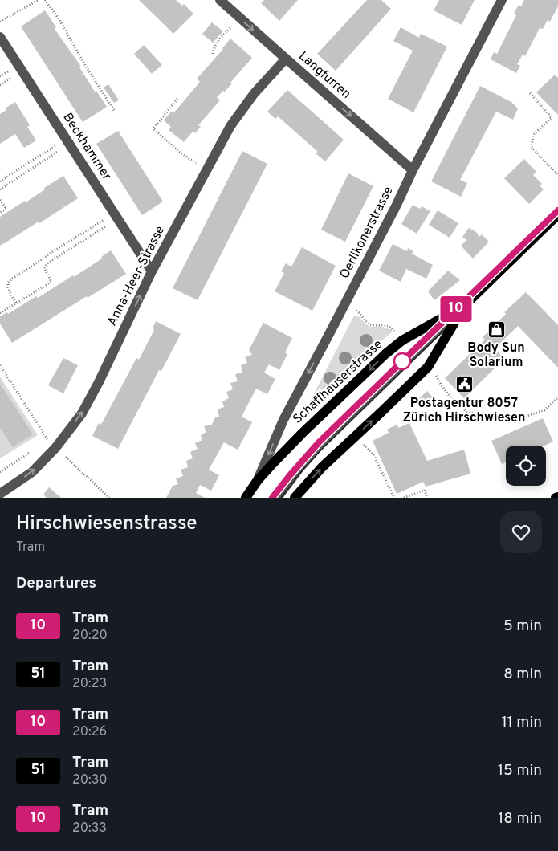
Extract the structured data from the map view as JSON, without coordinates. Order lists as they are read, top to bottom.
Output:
{
  "streets": {
    "main road": ["Schaffhauserstrasse"],
    "street": [
      "Langfurren",
      "Beckhammer",
      "Oerlikonerstrasse",
      "Anna-Heer-Strasse"
    ]
  },
  "crossings": [
    ["Langfurren", "Oerlikonerstrasse"],
    ["Langfurren", "Anna-Heer-Strasse"],
    ["Beckhammer", "Anna-Heer-Strasse"],
    ["Oerlikonerstrasse", "Schaffhauserstrasse"]
  ],
  "one_way": ["Langfurren", "Anna-Heer-Strasse"],
  "places": {
    "shop": ["Body Sun Solarium"],
    "public building": ["Postagentur 8057 Zürich Hirschwiesen"]
  },
  "lines": ["tram line 10"],
  "page": {
    "on_map": "10",
    "heading": [
      ["Hirschwiesenstrasse", "Tram"],
      "Departures"
    ],
    "list": [
      {
        "mark": "10",
        "name": "Tram",
        "note": "20:20",
        "value": "5 min"
      },
      {
        "mark": "51",
        "name": "Tram",
        "note": "20:23",
        "value": "8 min"
      },
      {
        "mark": "10",
        "name": "Tram",
        "note": "20:26",
        "value": "11 min"
      },
      {
        "mark": "51",
        "name": "Tram",
        "note": "20:30",
        "value": "15 min"
      },
      {
        "mark": "10",
        "name": "Tram",
        "note": "20:33",
        "value": "18 min"
      }
    ]
  }
}
